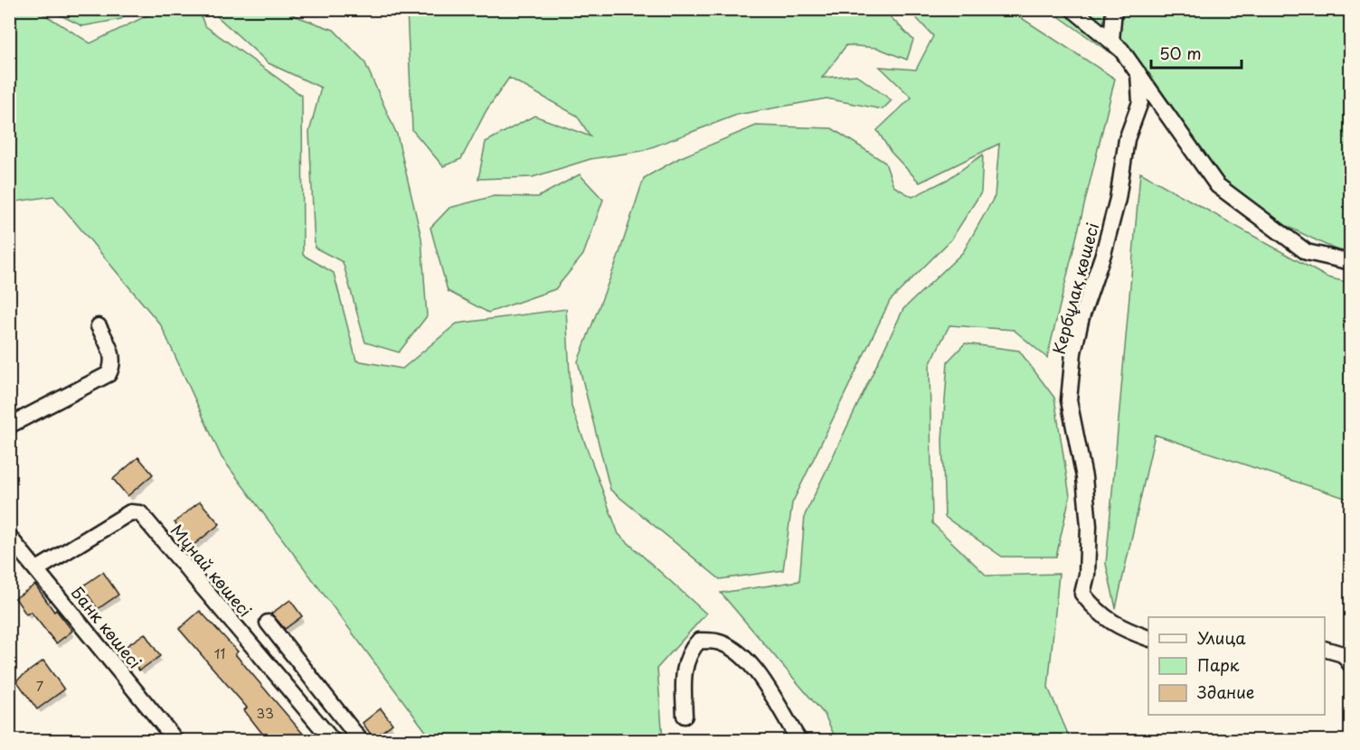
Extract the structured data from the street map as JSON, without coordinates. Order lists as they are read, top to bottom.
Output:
{
  "streets": {
    "street": ["Кербұлақ көшесі", "Мұнай көшесі", "Банк көшесі"]
  },
  "crossings": [
    ["Мұнай көшесі", "Банк көшесі"]
  ],
  "house_numbers": ["11", "7", "33"],
  "legend": ["Улица", "Парк", "Здание"],
  "scale_bar": "50 m"
}
